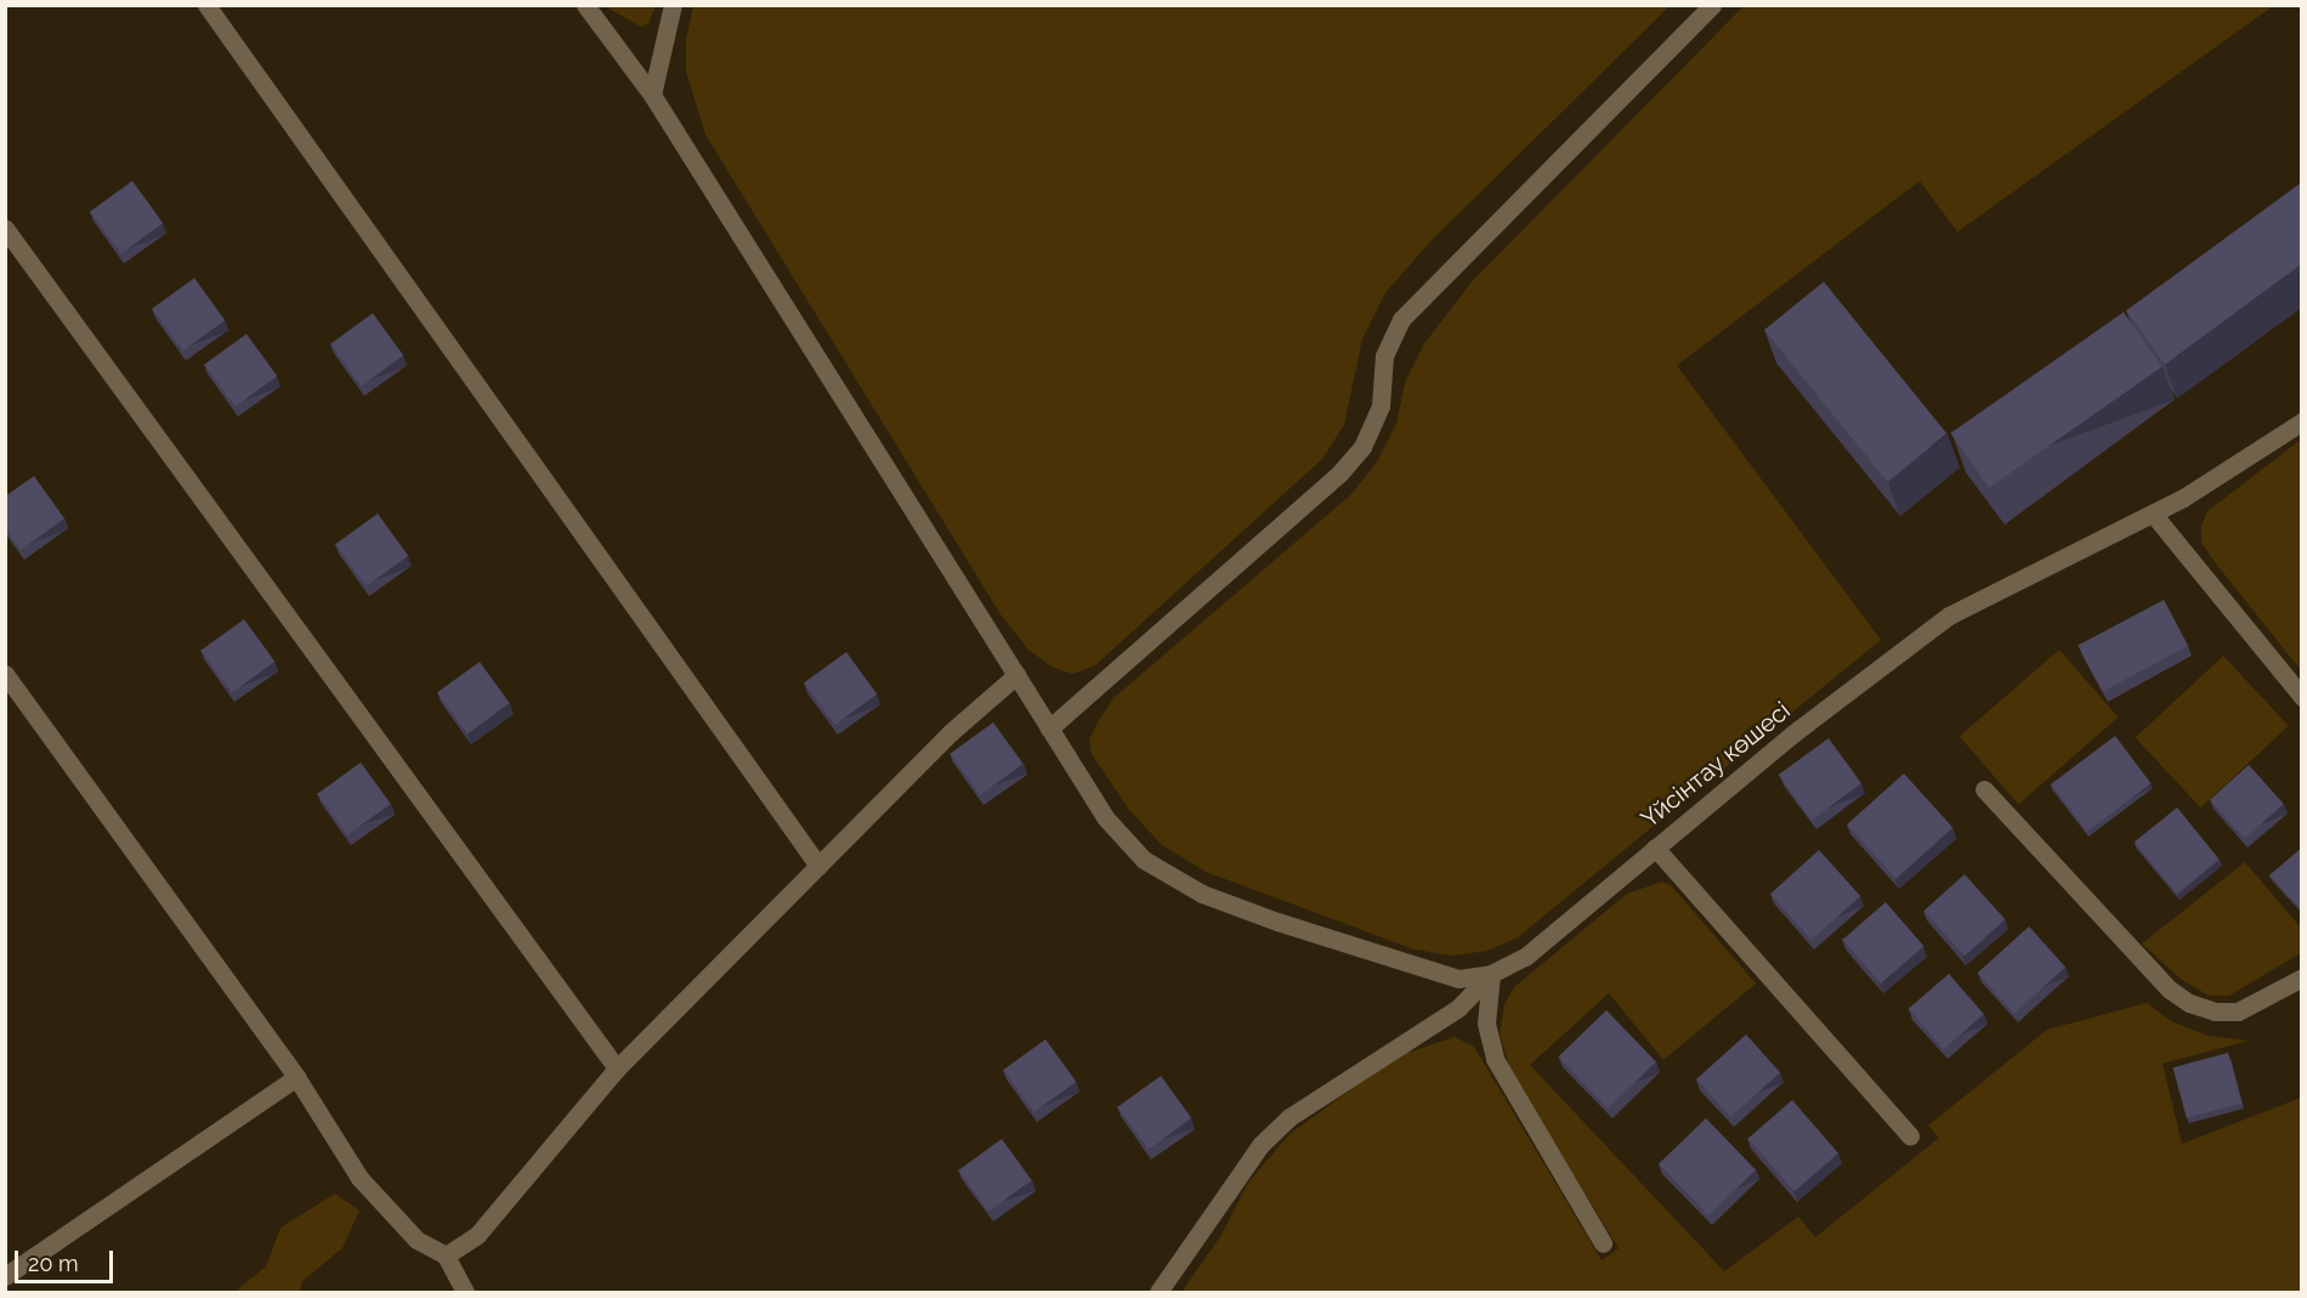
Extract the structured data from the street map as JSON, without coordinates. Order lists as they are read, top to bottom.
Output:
{
  "streets": {
    "street": ["Үйсінтау көшесі"]
  },
  "scale_bar": "20 m"
}
